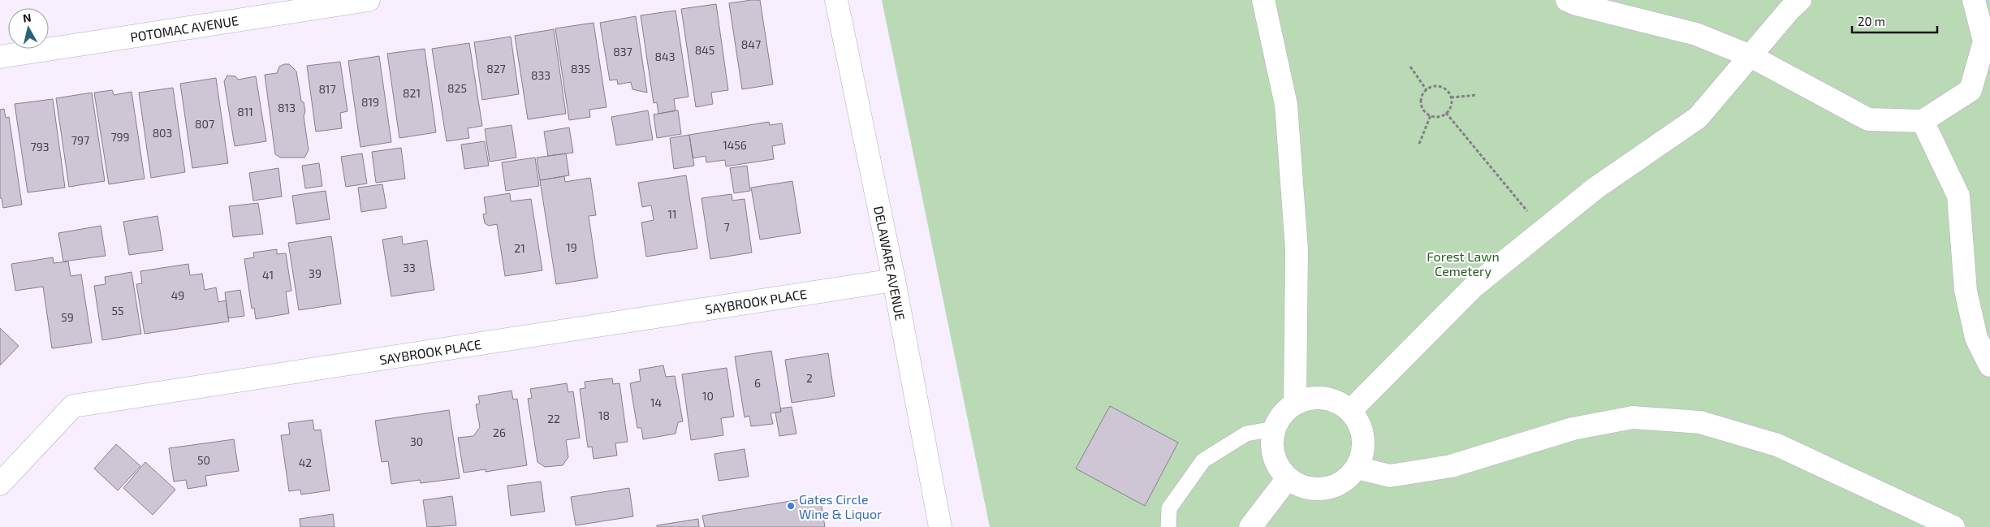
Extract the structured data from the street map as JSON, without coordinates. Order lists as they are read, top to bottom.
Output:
{
  "streets": {
    "street": ["POTOMAC AVENUE", "DELAWARE AVENUE", "SAYBROOK PLACE"]
  },
  "crossings": [
    ["DELAWARE AVENUE", "SAYBROOK PLACE"]
  ],
  "parks": ["Forest Lawn Cemetery"],
  "places": ["Gates Circle Wine & Liquor"],
  "house_numbers": [
    "847",
    "845",
    "837",
    "843",
    "827",
    "835",
    "833",
    "825",
    "817",
    "821",
    "819",
    "813",
    "811",
    "807",
    "803",
    "799",
    "797",
    "1456",
    "793",
    "11",
    "7",
    "19",
    "21",
    "33",
    "39",
    "41",
    "49",
    "55",
    "59",
    "2",
    "6",
    "10",
    "14",
    "18",
    "22",
    "26",
    "30",
    "50",
    "42"
  ],
  "scale_bar": "20 m",
  "north": "top"
}
